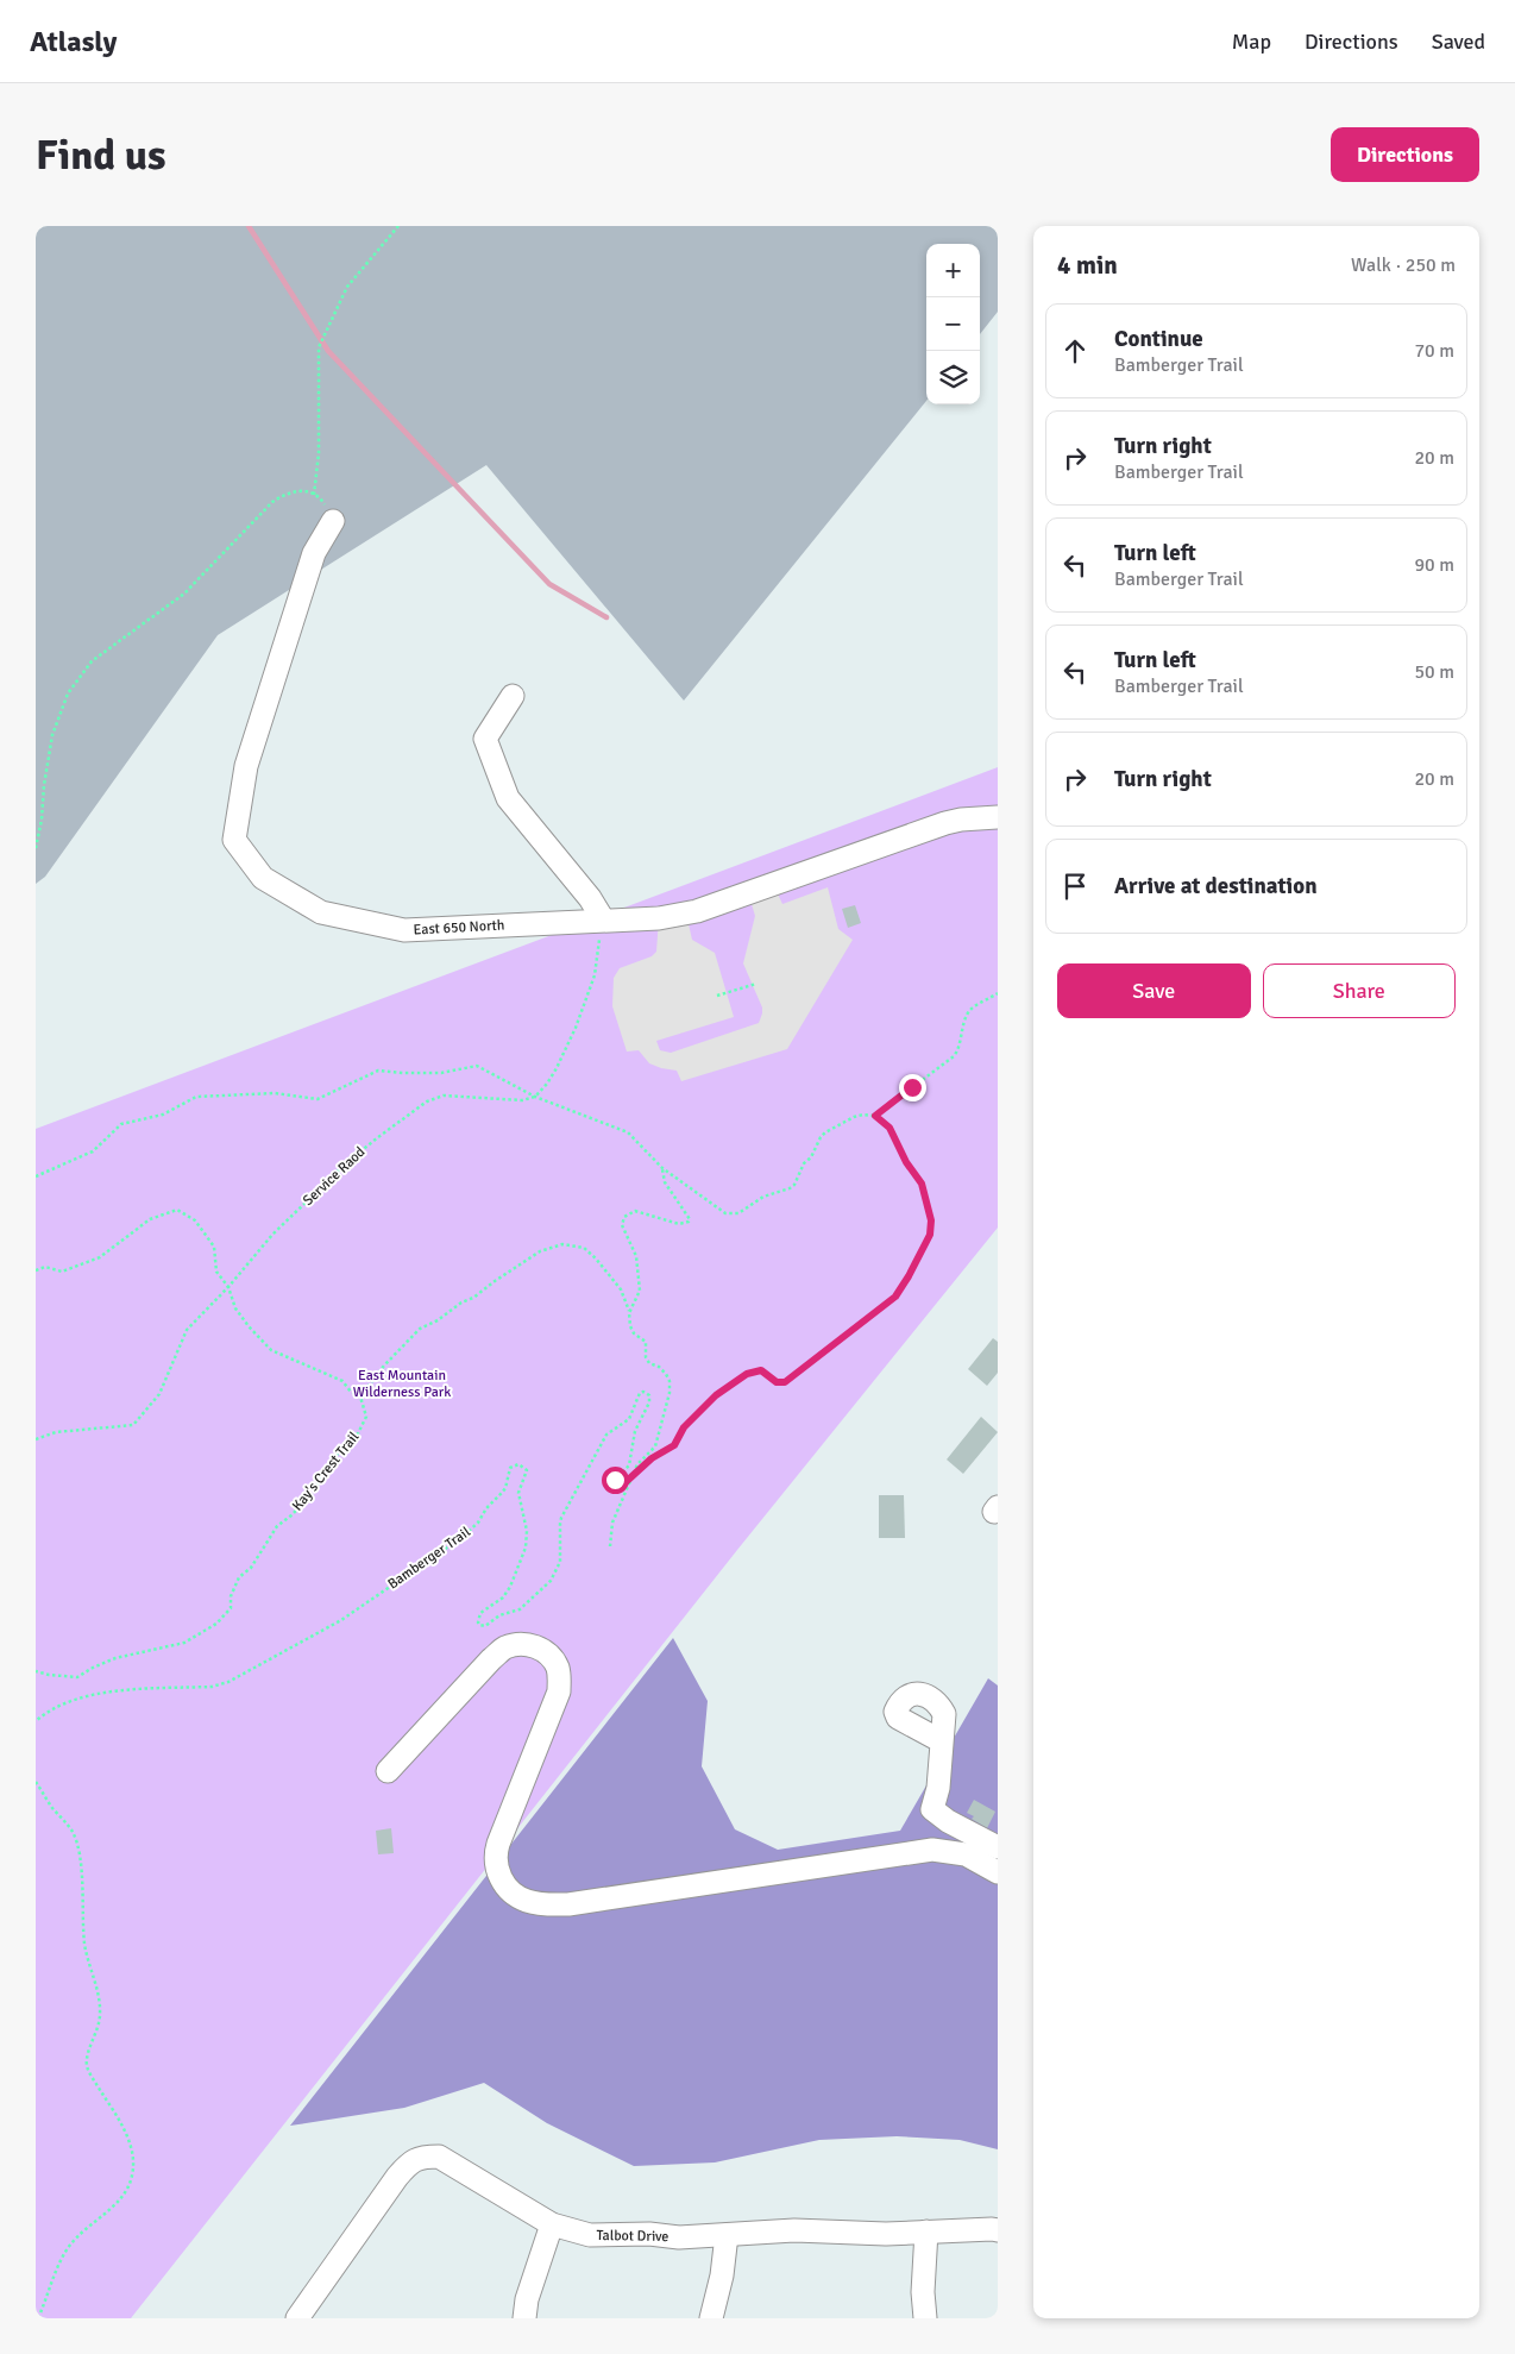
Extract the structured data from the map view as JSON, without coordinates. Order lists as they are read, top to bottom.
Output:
{
  "streets": {
    "street": ["East 650 North", "Talbot Drive"],
    "path": ["Service Raod", "Kay's Crest Trail", "Bamberger Trail"]
  },
  "parks": ["East Mountain Wilderness Park"],
  "page": {
    "header": "Atlasly",
    "nav": ["Map", "Directions", "Saved"],
    "buttons": [
      "Directions",
      ["Save", "Share"]
    ],
    "title": "Find us",
    "heading": ["4 min", "Walk · 250 m"],
    "map_buttons": ["+", "−"],
    "list": [
      ["Continue", "Bamberger Trail", "70 m"],
      ["Turn right", "Bamberger Trail", "20 m"],
      ["Turn left", "Bamberger Trail", "90 m"],
      ["Turn left", "Bamberger Trail", "50 m"],
      ["Turn right", "20 m"],
      "Arrive at destination"
    ]
  }
}
